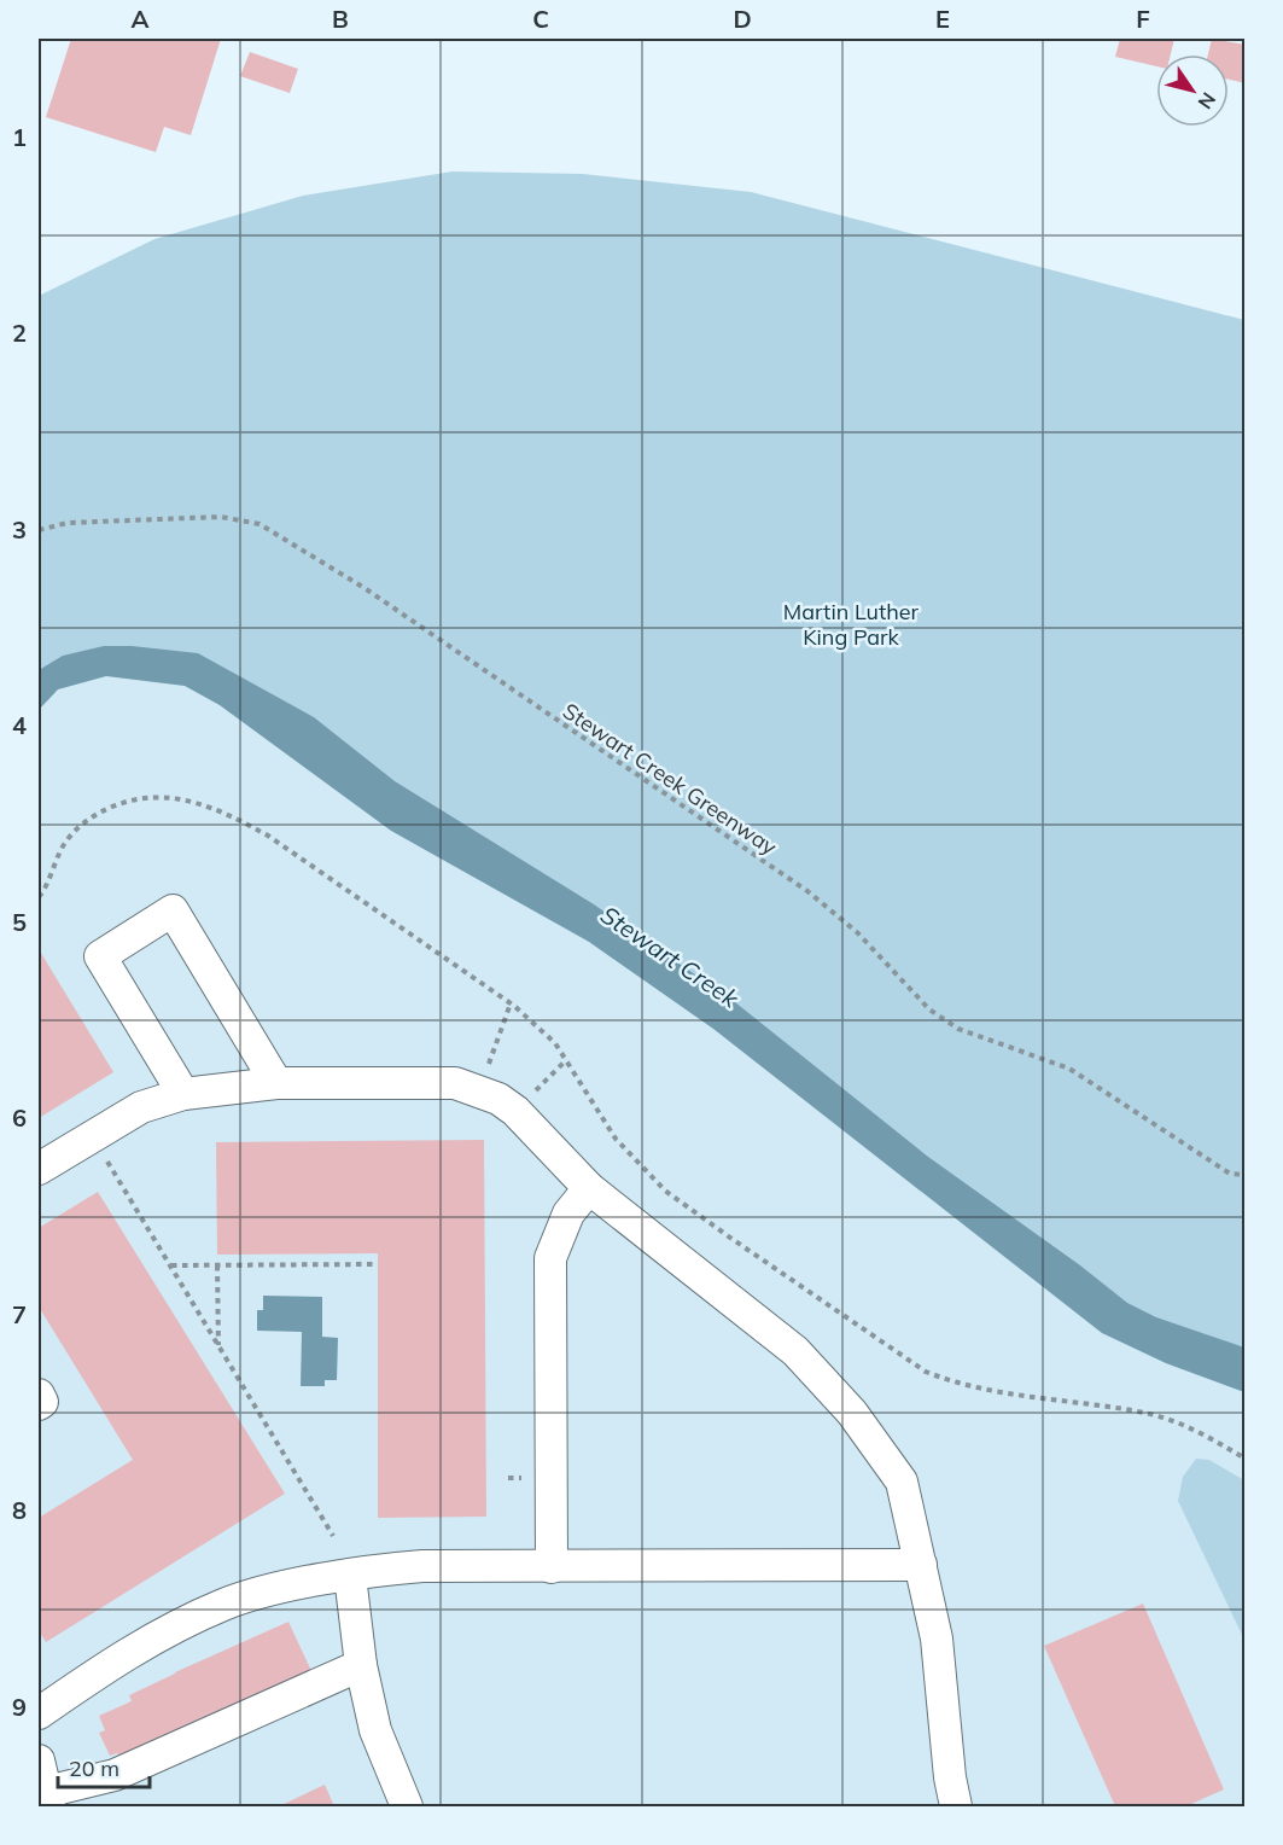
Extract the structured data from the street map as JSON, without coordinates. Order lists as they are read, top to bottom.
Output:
{
  "streets": {
    "path": ["Stewart Creek Greenway"]
  },
  "water": ["Stewart Creek"],
  "parks": ["Martin Luther King Park"],
  "scale_bar": "20 m",
  "north": "bottom right",
  "grid": {
    "columns": [
      "A",
      "B",
      "C",
      "D",
      "E",
      "F"
    ],
    "rows": [
      "1",
      "2",
      "3",
      "4",
      "5",
      "6",
      "7",
      "8",
      "9"
    ]
  }
}
